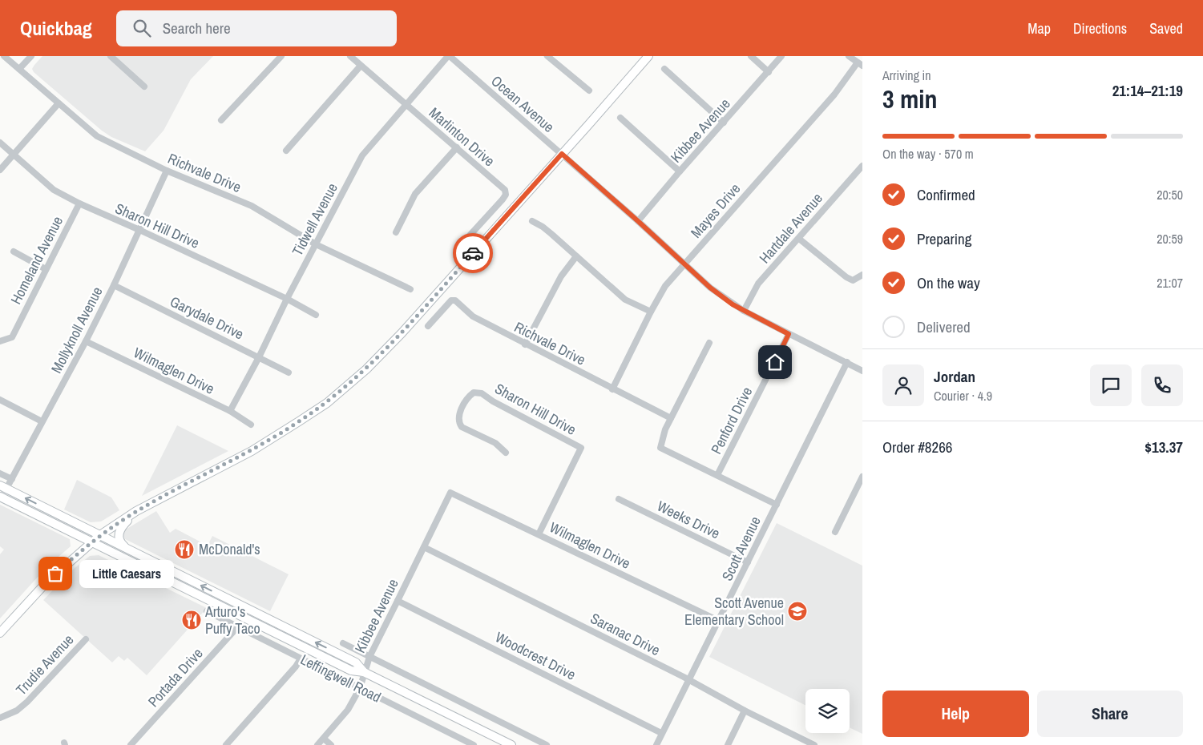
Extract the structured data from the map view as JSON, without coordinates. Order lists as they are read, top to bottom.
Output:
{
  "streets": {
    "main road": ["Leffingwell Road"],
    "street": [
      "Ocean Avenue",
      "Kibbee Avenue",
      "Marlinton Drive",
      "Richvale Drive",
      "Mayes Drive",
      "Tidwell Avenue",
      "Sharon Hill Drive",
      "Hartdale Avenue",
      "Homeland Avenue",
      "Garydale Drive",
      "Mollyknoll Avenue",
      "Wilmaglen Drive",
      "Penford Drive",
      "Weeks Drive",
      "Scott Avenue",
      "Saranac Drive",
      "Woodcrest Drive",
      "Trudie Avenue",
      "Portada Drive"
    ]
  },
  "crossings": [
    ["Ocean Avenue", "Kibbee Avenue"],
    ["Ocean Avenue", "Mayes Drive"],
    ["Ocean Avenue", "Tidwell Avenue"],
    ["Ocean Avenue", "Hartdale Avenue"],
    ["Ocean Avenue", "Penford Drive"],
    ["Ocean Avenue", "Scott Avenue"],
    ["Kibbee Avenue", "Wilmaglen Drive"],
    ["Kibbee Avenue", "Saranac Drive"],
    ["Kibbee Avenue", "Woodcrest Drive"],
    ["Kibbee Avenue", "Leffingwell Road"],
    ["Marlinton Drive", "Tidwell Avenue"],
    ["Richvale Drive", "Mayes Drive"],
    ["Richvale Drive", "Tidwell Avenue"],
    ["Richvale Drive", "Mollyknoll Avenue"],
    ["Tidwell Avenue", "Sharon Hill Drive"],
    ["Tidwell Avenue", "Garydale Drive"],
    ["Tidwell Avenue", "Wilmaglen Drive"],
    ["Sharon Hill Drive", "Homeland Avenue"],
    ["Sharon Hill Drive", "Mollyknoll Avenue"],
    ["Sharon Hill Drive", "Wilmaglen Drive"],
    ["Garydale Drive", "Mollyknoll Avenue"],
    ["Mollyknoll Avenue", "Wilmaglen Drive"],
    ["Mollyknoll Avenue", "Leffingwell Road"],
    ["Wilmaglen Drive", "Scott Avenue"],
    ["Weeks Drive", "Scott Avenue"],
    ["Scott Avenue", "Saranac Drive"],
    ["Scott Avenue", "Woodcrest Drive"],
    ["Portada Drive", "Leffingwell Road"]
  ],
  "places": {
    "restaurant": ["McDonald's", "Arturo's Puffy Taco"],
    "other": ["Little Caesars"],
    "school or university": ["Scott Avenue Elementary School"]
  },
  "page": {
    "header": "Quickbag",
    "search": "Search here",
    "nav": ["Map", "Directions", "Saved"],
    "heading": ["3 min", "Arriving in", "21:14–21:19"],
    "panel": [
      "Jordan",
      "Courier · 4.9",
      "Order #8266",
      "$13.37"
    ],
    "bar": "On the way · 570 m",
    "list": [
      ["Confirmed", "20:50"],
      ["Preparing", "20:59"],
      ["On the way", "21:07"],
      "Delivered"
    ],
    "bubble": "Little Caesars",
    "buttons": ["Help", "Share"]
  }
}
